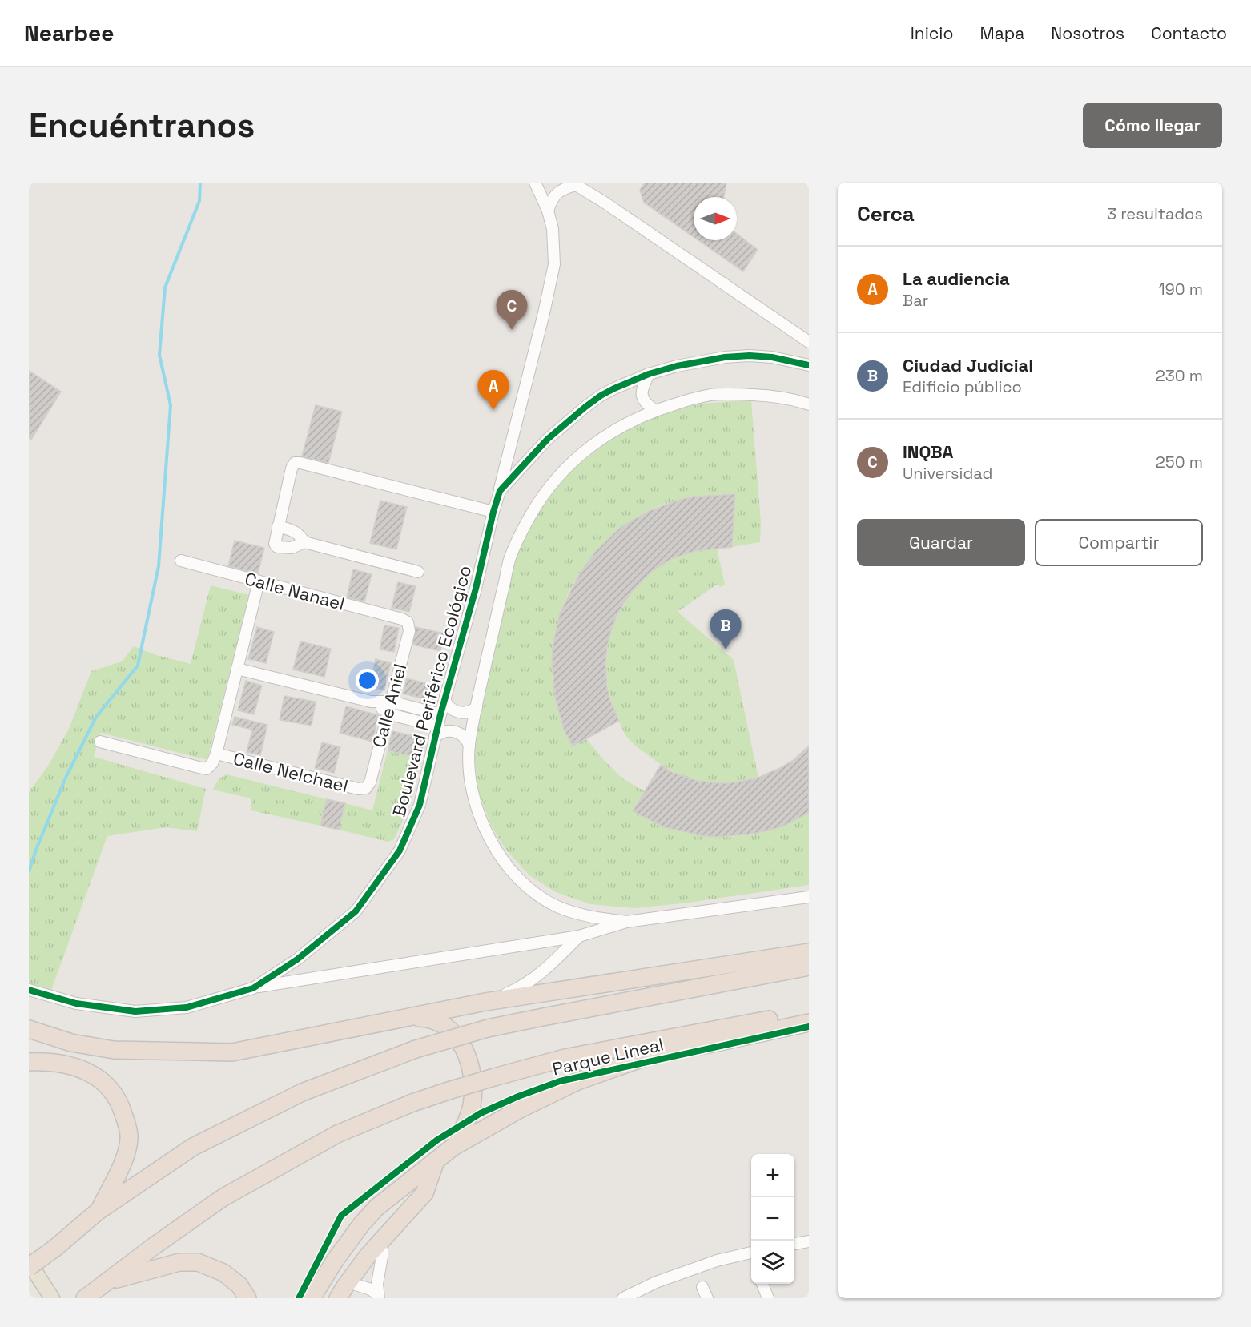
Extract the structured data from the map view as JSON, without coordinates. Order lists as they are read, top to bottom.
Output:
{
  "streets": {
    "street": [
      "Calle Nanael",
      "Boulevard Periférico Ecológico",
      "Calle Aniel",
      "Calle Nelchael"
    ],
    "cycle path": ["Parque Lineal"]
  },
  "crossings": [
    ["Calle Nanael", "Calle Aniel"],
    ["Calle Aniel", "Calle Nelchael"]
  ],
  "north": "right",
  "page": {
    "header": "Nearbee",
    "nav": [
      "Inicio",
      "Mapa",
      "Nosotros",
      "Contacto"
    ],
    "buttons": [
      "Cómo llegar",
      ["Guardar", "Compartir"]
    ],
    "title": "Encuéntranos",
    "heading": ["Cerca", "3 resultados"],
    "list": [
      {
        "mark": "A",
        "name": "La audiencia",
        "note": "Bar",
        "value": "190 m"
      },
      {
        "mark": "B",
        "name": "Ciudad Judicial",
        "note": "Edificio público",
        "value": "230 m"
      },
      {
        "mark": "C",
        "name": "INQBA",
        "note": "Universidad",
        "value": "250 m"
      }
    ],
    "pins": ["C", "A", "B"],
    "map_buttons": ["+", "−"]
  }
}
